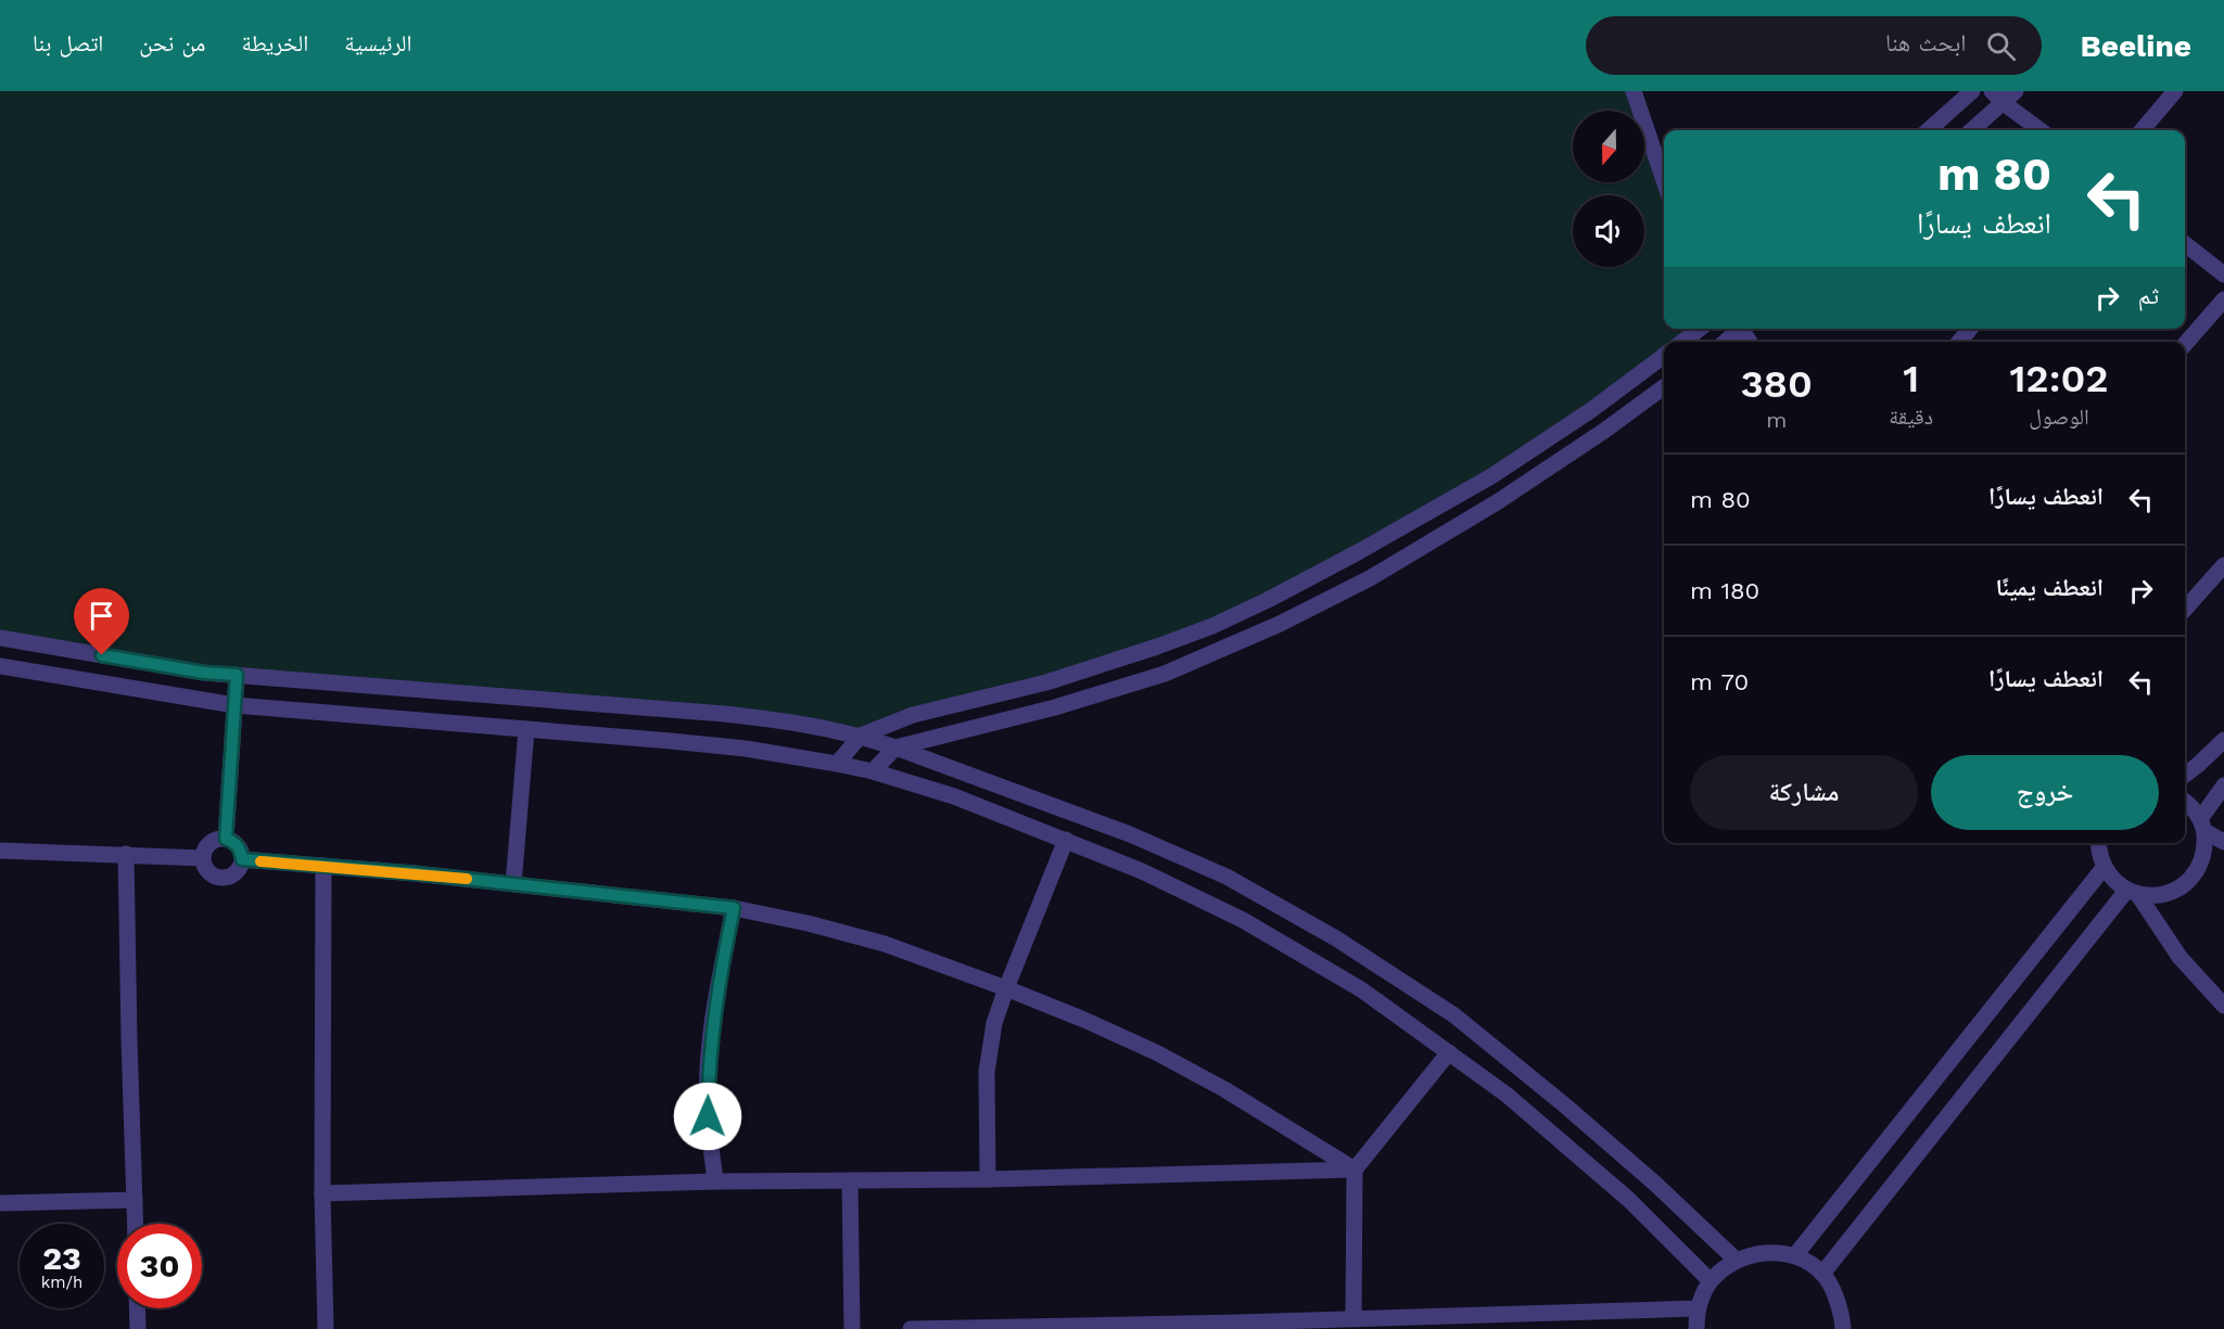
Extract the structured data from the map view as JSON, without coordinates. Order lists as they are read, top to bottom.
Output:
{
  "north": "bottom",
  "page": {
    "header": "Beeline",
    "search": "ابحث هنا",
    "nav": [
      "الرئيسية",
      "الخريطة",
      "من نحن",
      "اتصل بنا"
    ],
    "turn": ["80 m", "انعطف يسارًا"],
    "then": "ثم",
    "eta": [
      "12:02",
      "الوصول",
      "1",
      "دقيقة",
      "380",
      "m"
    ],
    "list": [
      {
        "name": "انعطف يسارًا",
        "value": "80 m"
      },
      {
        "name": "انعطف يمينًا",
        "value": "180 m"
      },
      {
        "name": "انعطف يسارًا",
        "value": "70 m"
      }
    ],
    "buttons": ["خروج", "مشاركة"],
    "speed": "23 km/h",
    "limit": "30"
  }
}
